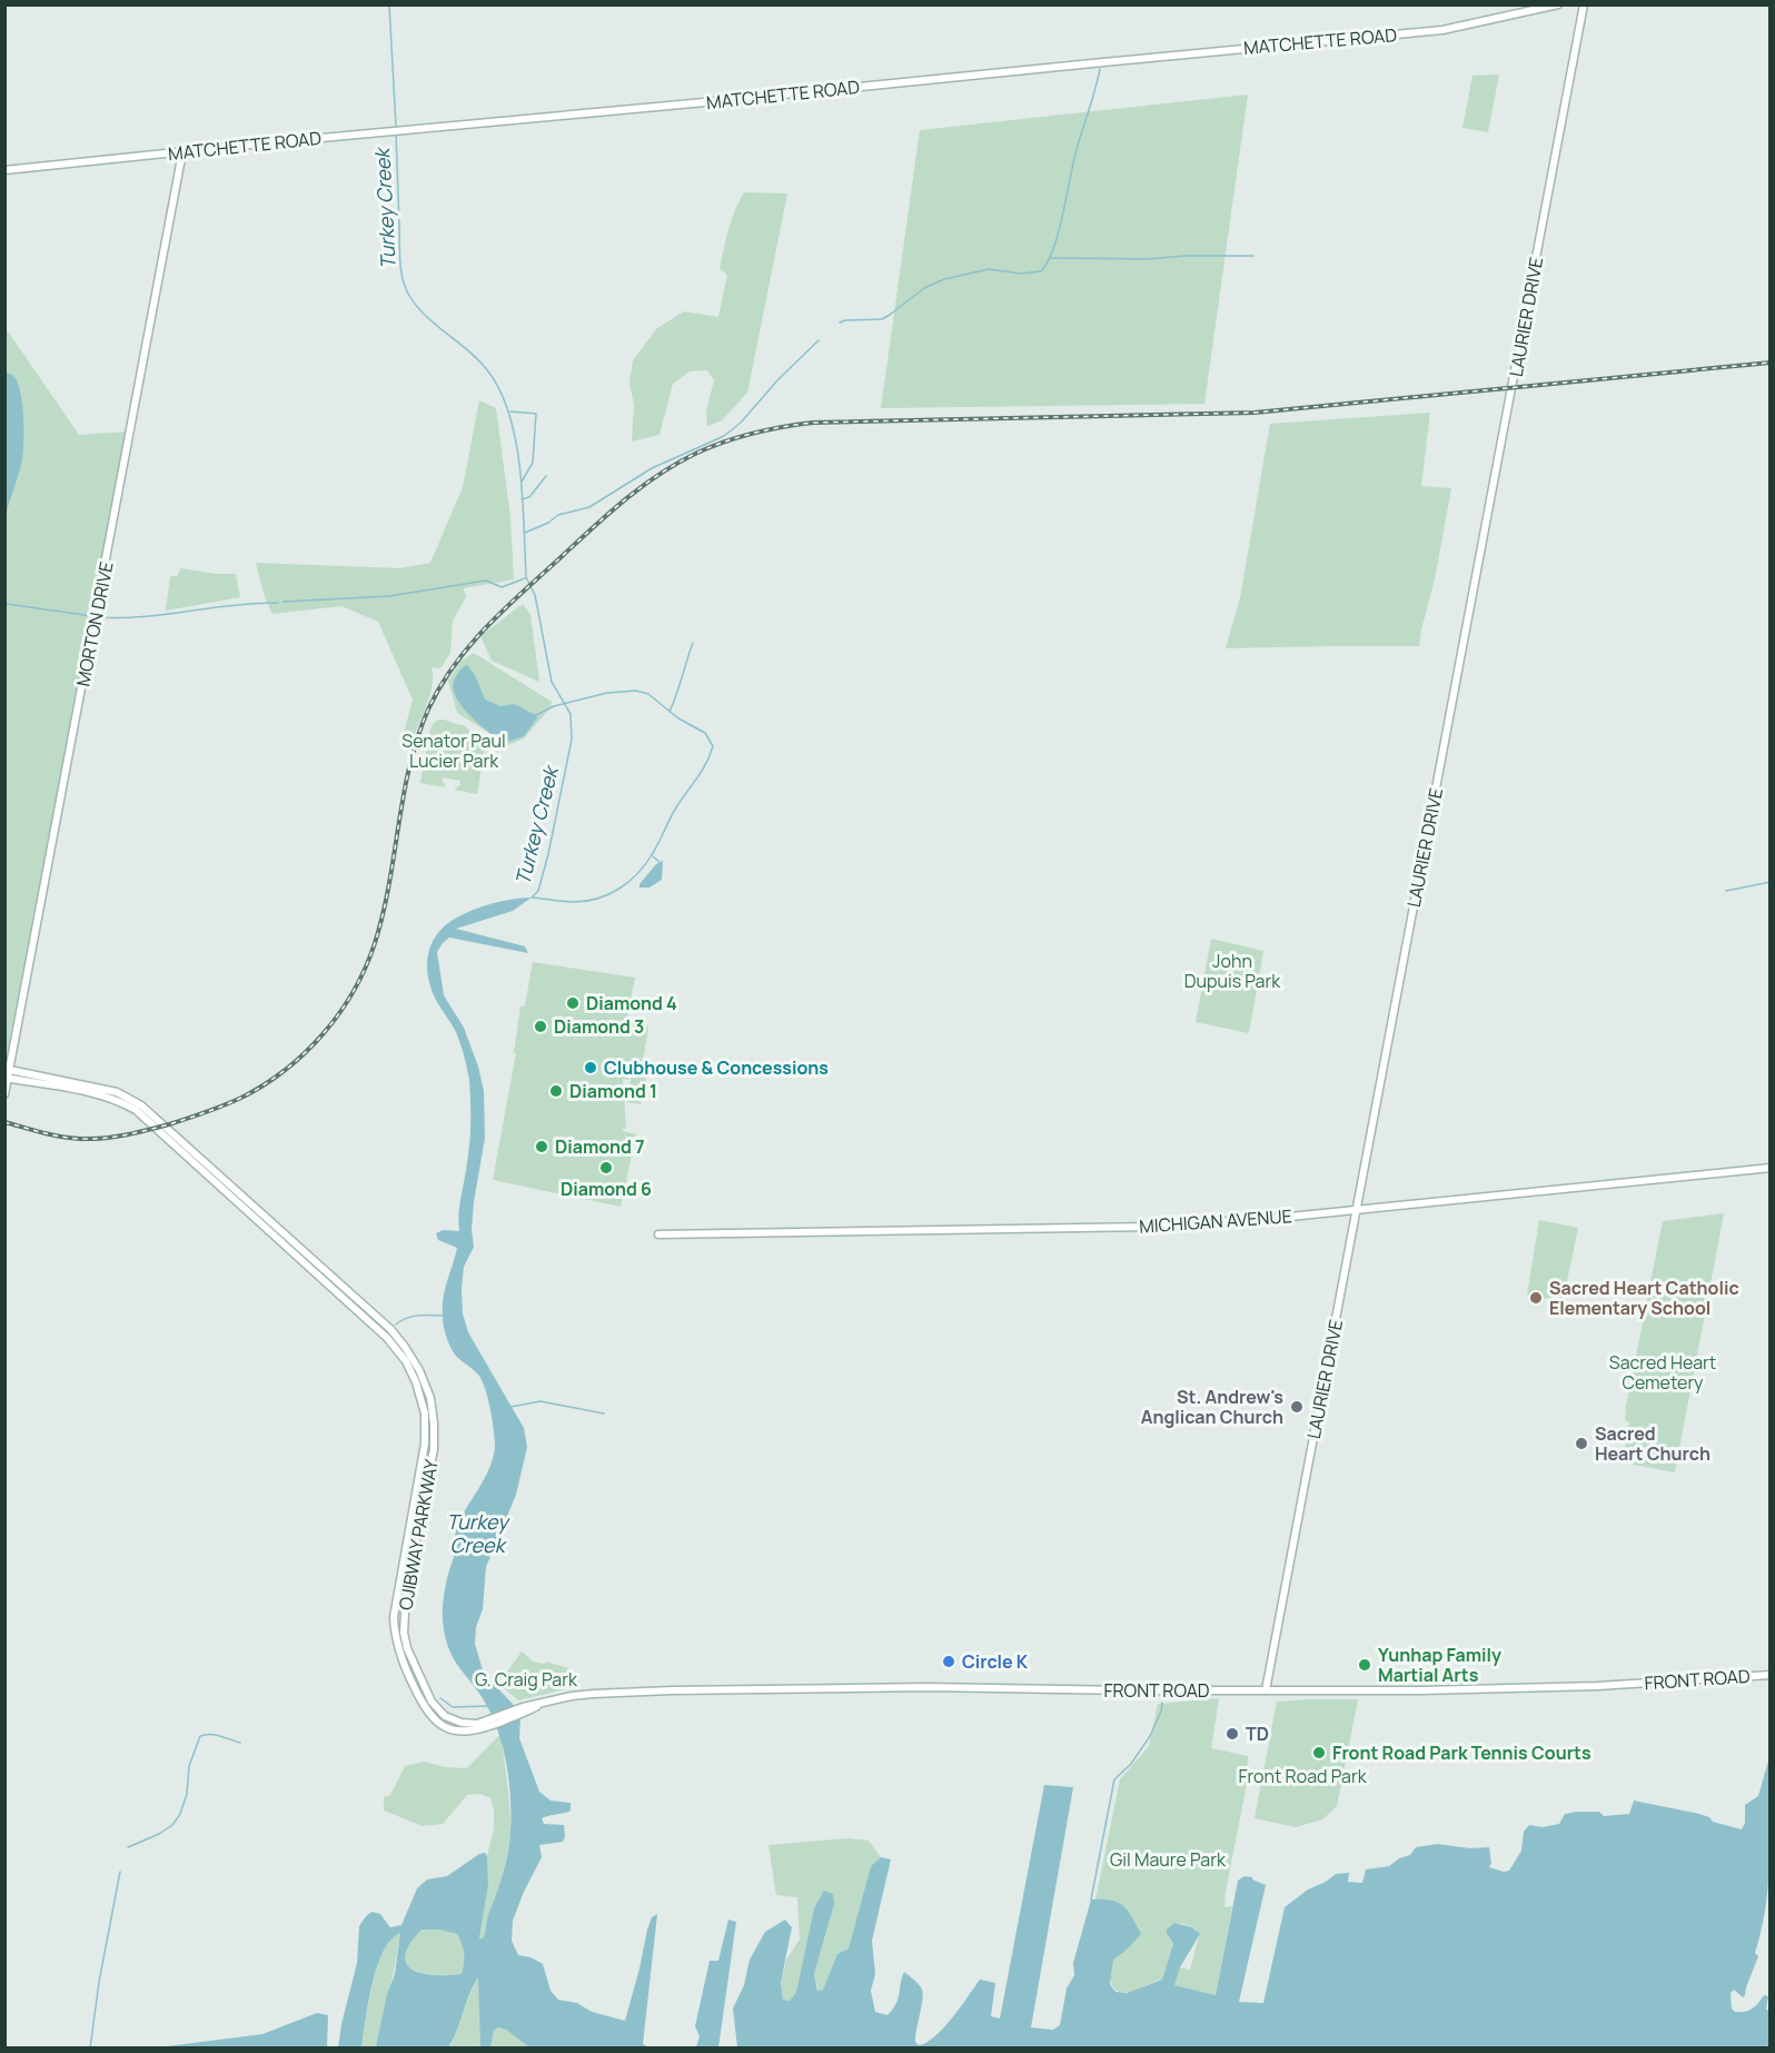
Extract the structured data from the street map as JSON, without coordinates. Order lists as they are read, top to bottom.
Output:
{
  "streets": {
    "street": [
      "MATCHETTE ROAD",
      "LAURIER DRIVE",
      "MORTON DRIVE",
      "MICHIGAN AVENUE",
      "OJIBWAY PARKWAY",
      "FRONT ROAD"
    ]
  },
  "crossings": [
    ["MATCHETTE ROAD", "MORTON DRIVE"],
    ["LAURIER DRIVE", "MICHIGAN AVENUE"],
    ["LAURIER DRIVE", "FRONT ROAD"],
    ["MORTON DRIVE", "OJIBWAY PARKWAY"],
    ["OJIBWAY PARKWAY", "FRONT ROAD"]
  ],
  "water": ["Turkey Creek"],
  "parks": [
    "Senator Paul Lucier Park",
    "John Dupuis Park",
    "Sacred Heart Cemetery",
    "G. Craig Park",
    "Front Road Park",
    "Gil Maure Park"
  ],
  "places": [
    "Diamond 4",
    "Diamond 3",
    "Clubhouse & Concessions",
    "Diamond 1",
    "Diamond 7",
    "Diamond 6",
    "Sacred Heart Catholic Elementary School",
    "St. Andrew's Anglican Church",
    "Sacred Heart Church",
    "Circle K",
    "Yunhap Family Martial Arts",
    "TD",
    "Front Road Park Tennis Courts"
  ]
}
